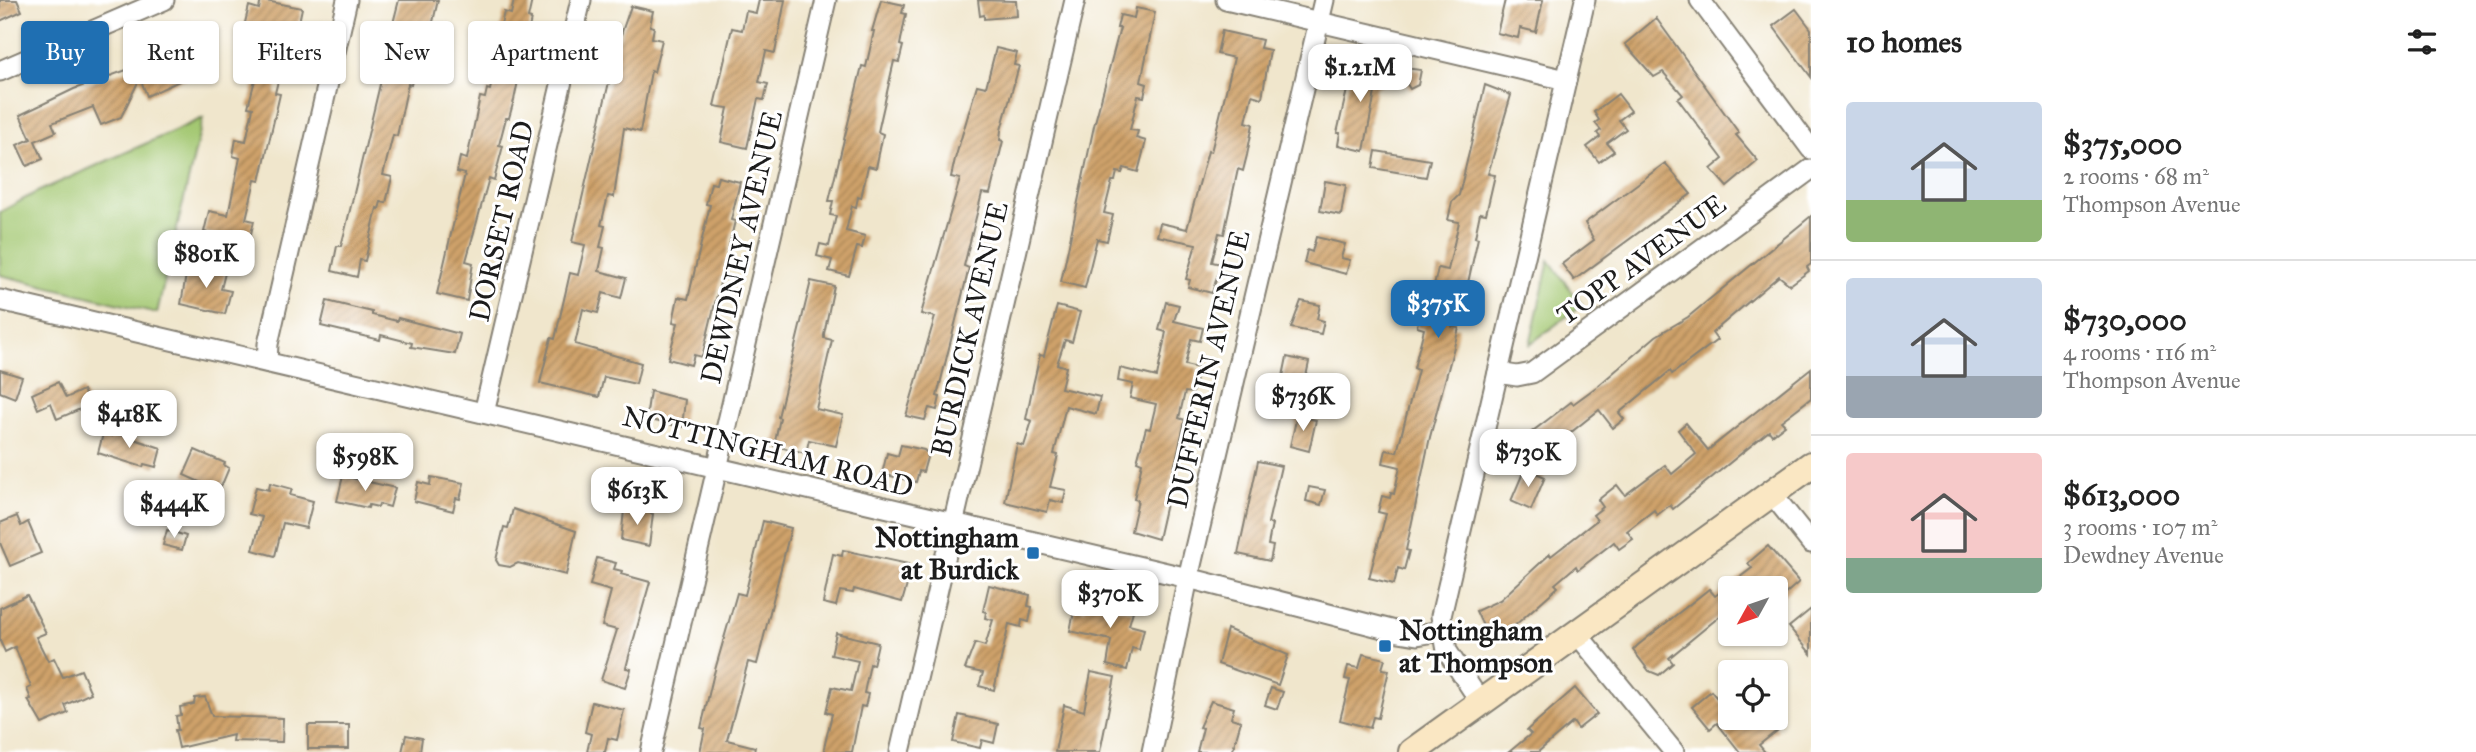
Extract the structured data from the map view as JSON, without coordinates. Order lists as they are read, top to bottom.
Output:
{
  "streets": {
    "street": [
      "DORSET ROAD",
      "DEWDNEY AVENUE",
      "TOPP AVENUE",
      "BURDICK AVENUE",
      "DUFFERIN AVENUE",
      "NOTTINGHAM ROAD"
    ]
  },
  "crossings": [
    ["DORSET ROAD", "NOTTINGHAM ROAD"],
    ["DEWDNEY AVENUE", "NOTTINGHAM ROAD"],
    ["BURDICK AVENUE", "NOTTINGHAM ROAD"],
    ["DUFFERIN AVENUE", "NOTTINGHAM ROAD"]
  ],
  "places": {
    "transit": ["Nottingham at Burdick", "Nottingham at Thompson"]
  },
  "north": "bottom left",
  "page": {
    "heading": "10 homes",
    "chip": [
      "Buy",
      "Rent",
      "Filters",
      "New",
      "Apartment"
    ],
    "price": [
      "$1.21M",
      "$801K",
      "$375K",
      "$736K",
      "$418K",
      "$730K",
      "$598K",
      "$613K",
      "$444K",
      "$370K"
    ],
    "list": [
      {
        "name": "$375,000",
        "note": "2 rooms · 68 m² · Thompson Avenue"
      },
      {
        "name": "$730,000",
        "note": "4 rooms · 116 m² · Thompson Avenue"
      },
      {
        "name": "$613,000",
        "note": "3 rooms · 107 m² · Dewdney Avenue"
      }
    ]
  }
}
